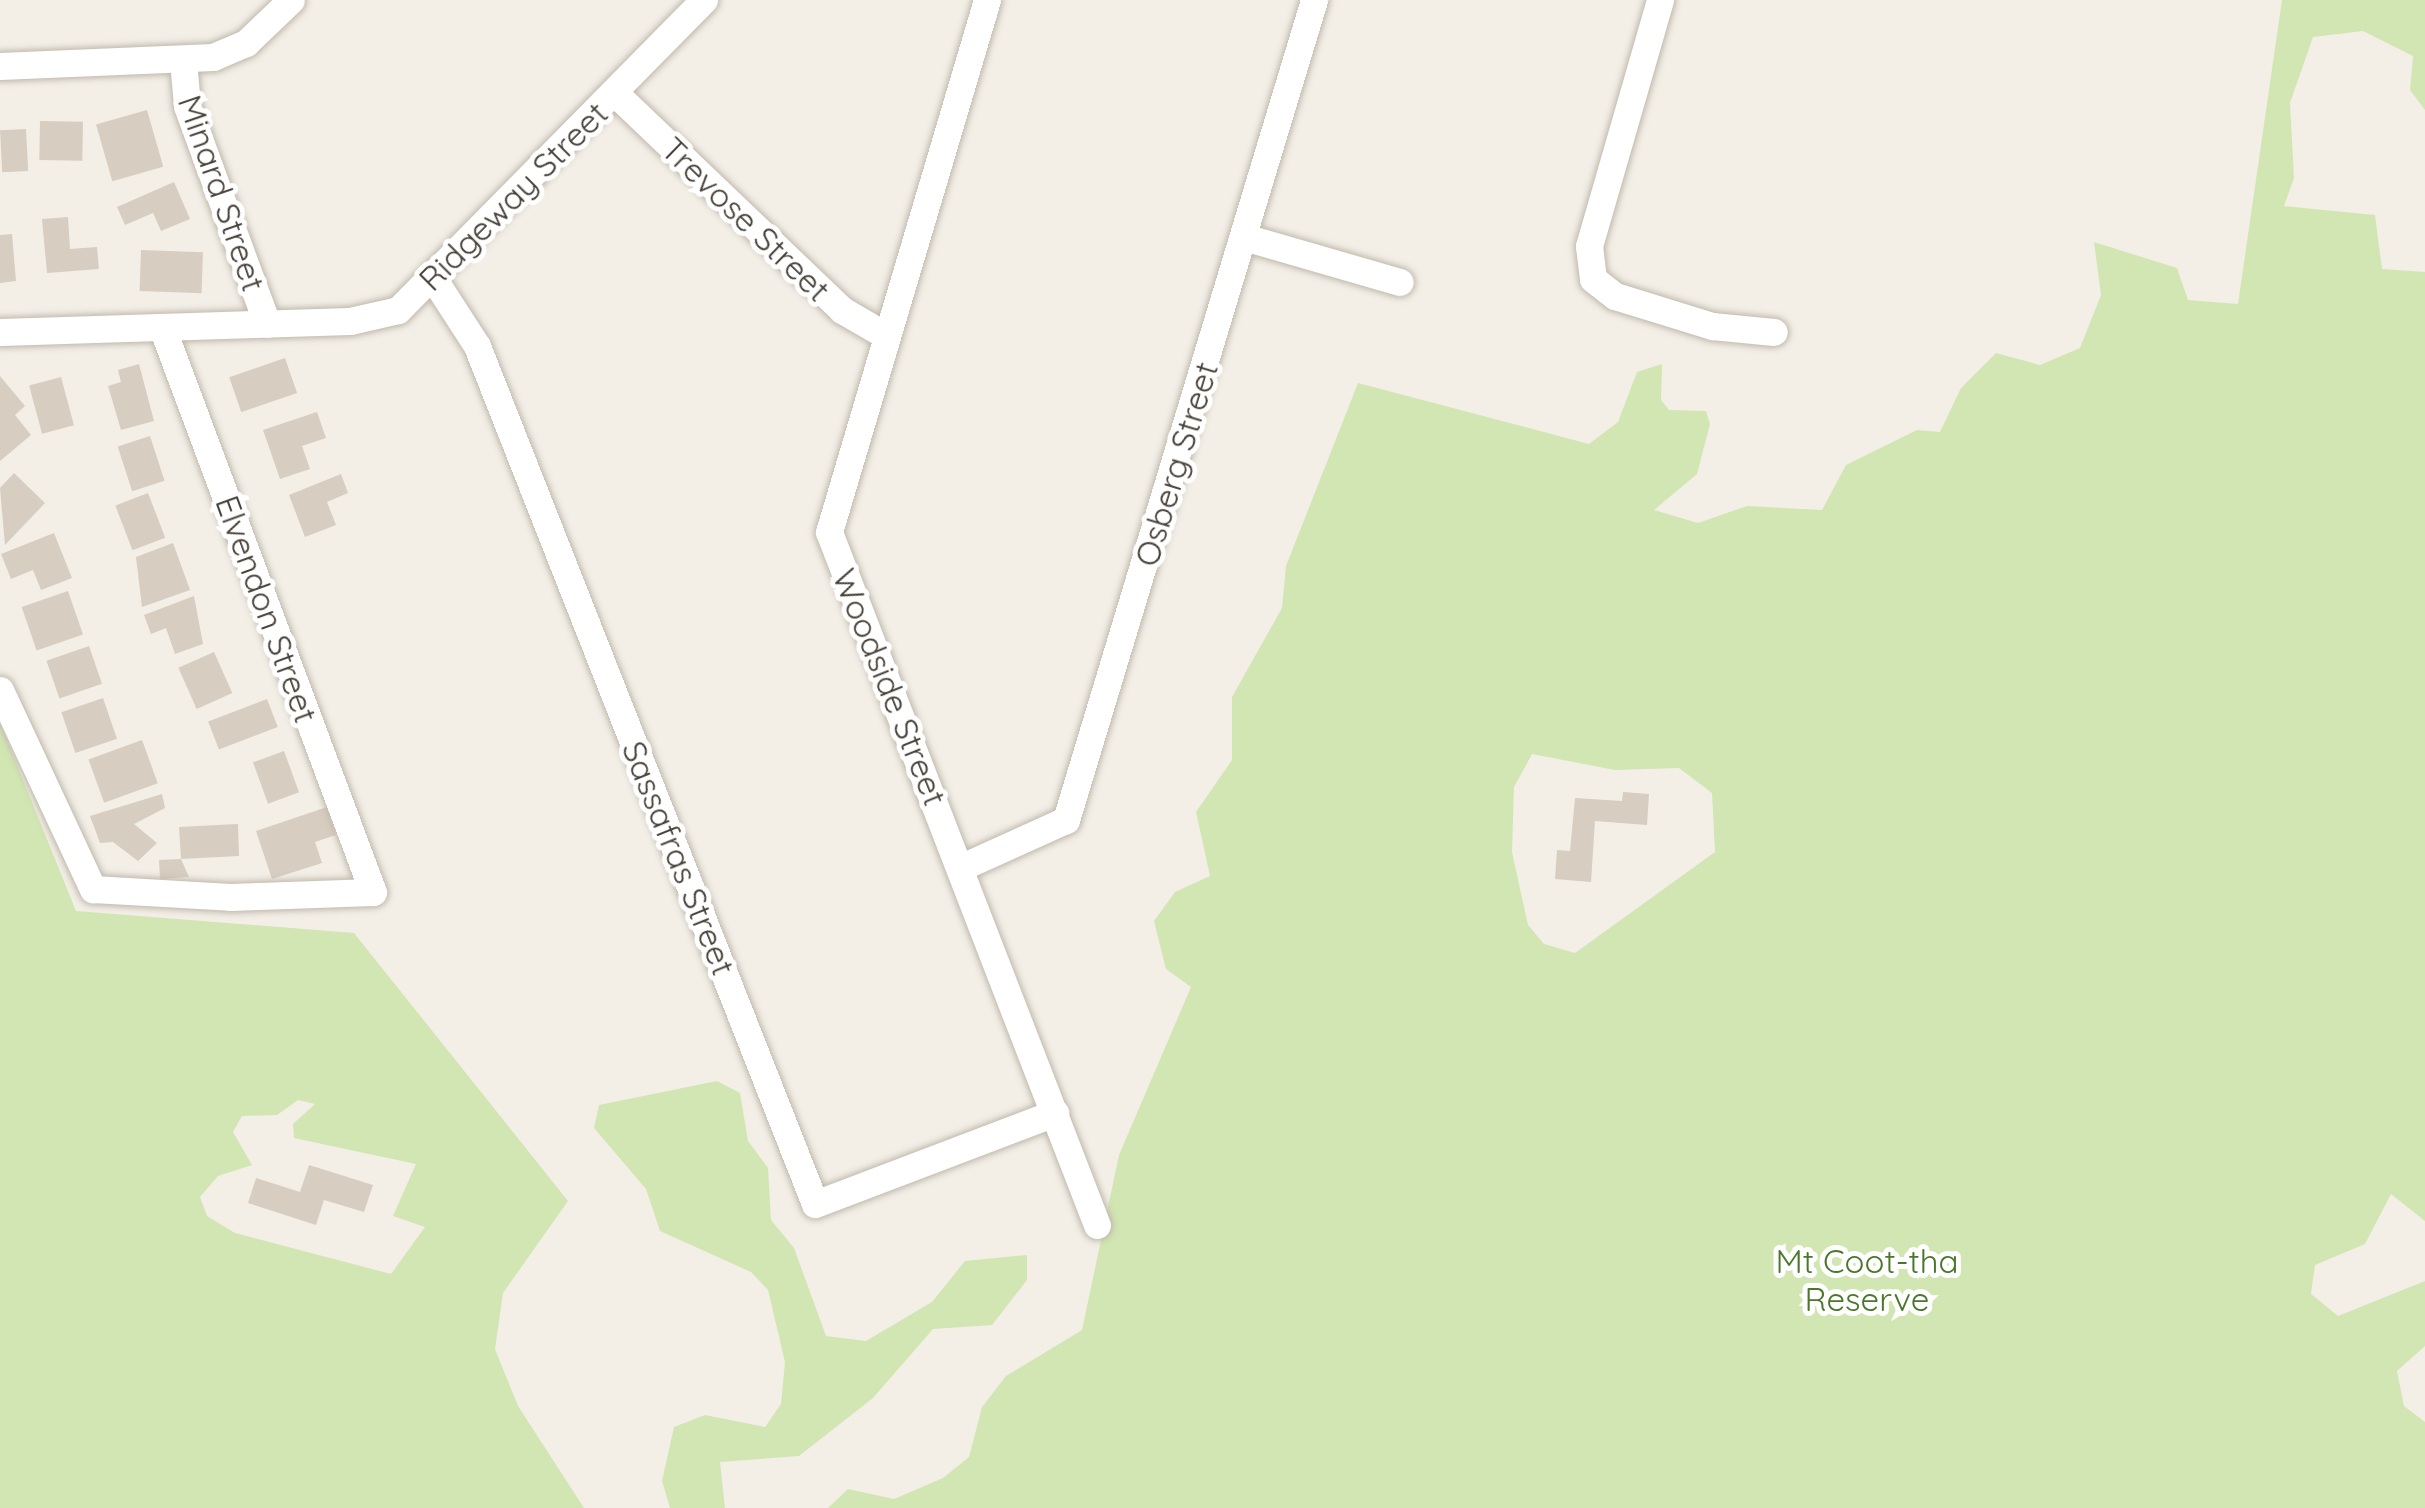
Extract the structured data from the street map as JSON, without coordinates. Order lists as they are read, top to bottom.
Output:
{
  "streets": {
    "street": [
      "Minard Street",
      "Ridgeway Street",
      "Trevose Street",
      "Osberg Street",
      "Elvendon Street",
      "Woodside Street",
      "Sassafras Street"
    ]
  },
  "crossings": [
    ["Minard Street", "Ridgeway Street"],
    ["Ridgeway Street", "Trevose Street"],
    ["Ridgeway Street", "Elvendon Street"],
    ["Ridgeway Street", "Sassafras Street"],
    ["Trevose Street", "Woodside Street"],
    ["Osberg Street", "Woodside Street"],
    ["Woodside Street", "Sassafras Street"]
  ],
  "parks": ["Mt Coot-tha Reserve"]
}
